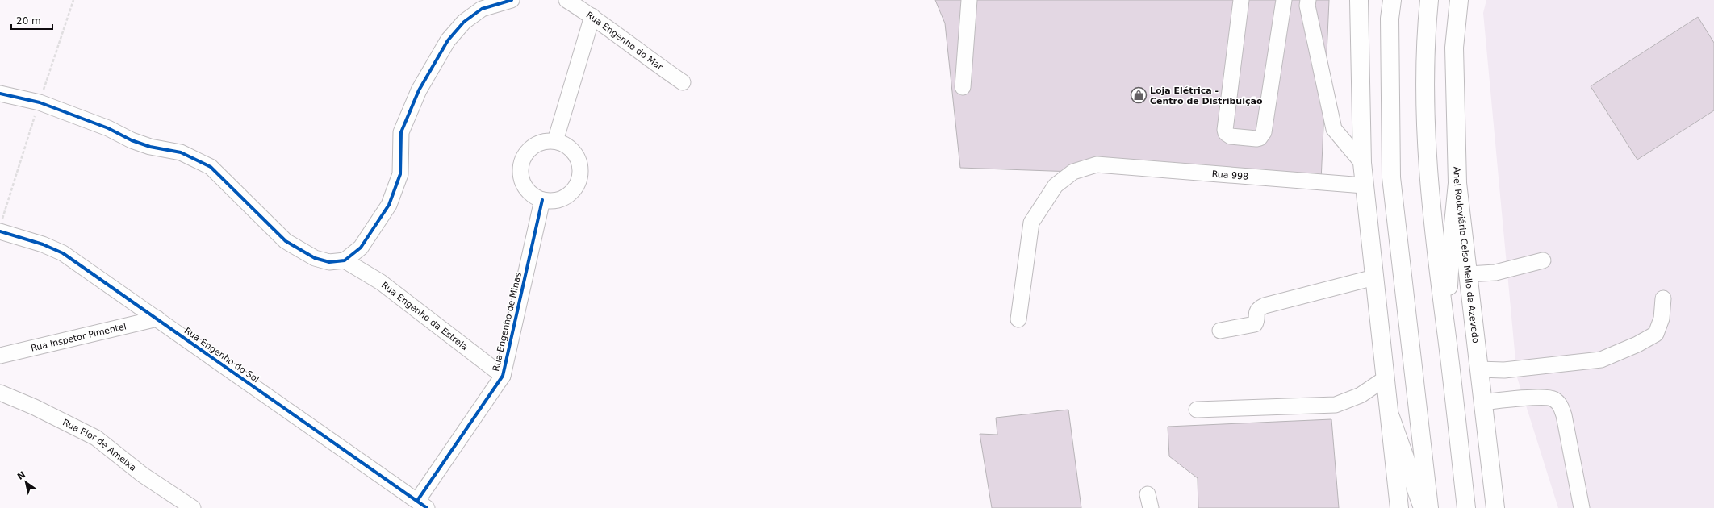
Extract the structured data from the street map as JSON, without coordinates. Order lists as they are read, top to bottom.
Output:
{
  "streets": {
    "main road": ["Anel Rodoviário Celso Mello de Azevedo"],
    "street": [
      "Rua Engenho do Mar",
      "Rua 998",
      "Rua Engenho da Estrela",
      "Rua Engenho de Minas",
      "Rua Inspetor Pimentel",
      "Rua Engenho do Sol",
      "Rua Flor de Ameixa"
    ]
  },
  "crossings": [
    ["Rua Engenho da Estrela", "Rua Engenho de Minas"],
    ["Rua Engenho de Minas", "Rua Engenho do Sol"],
    ["Rua Inspetor Pimentel", "Rua Engenho do Sol"]
  ],
  "places": {
    "shop": ["Loja Elétrica - Centro de Distribuição"]
  },
  "scale_bar": "20 m",
  "north": "top left"
}
